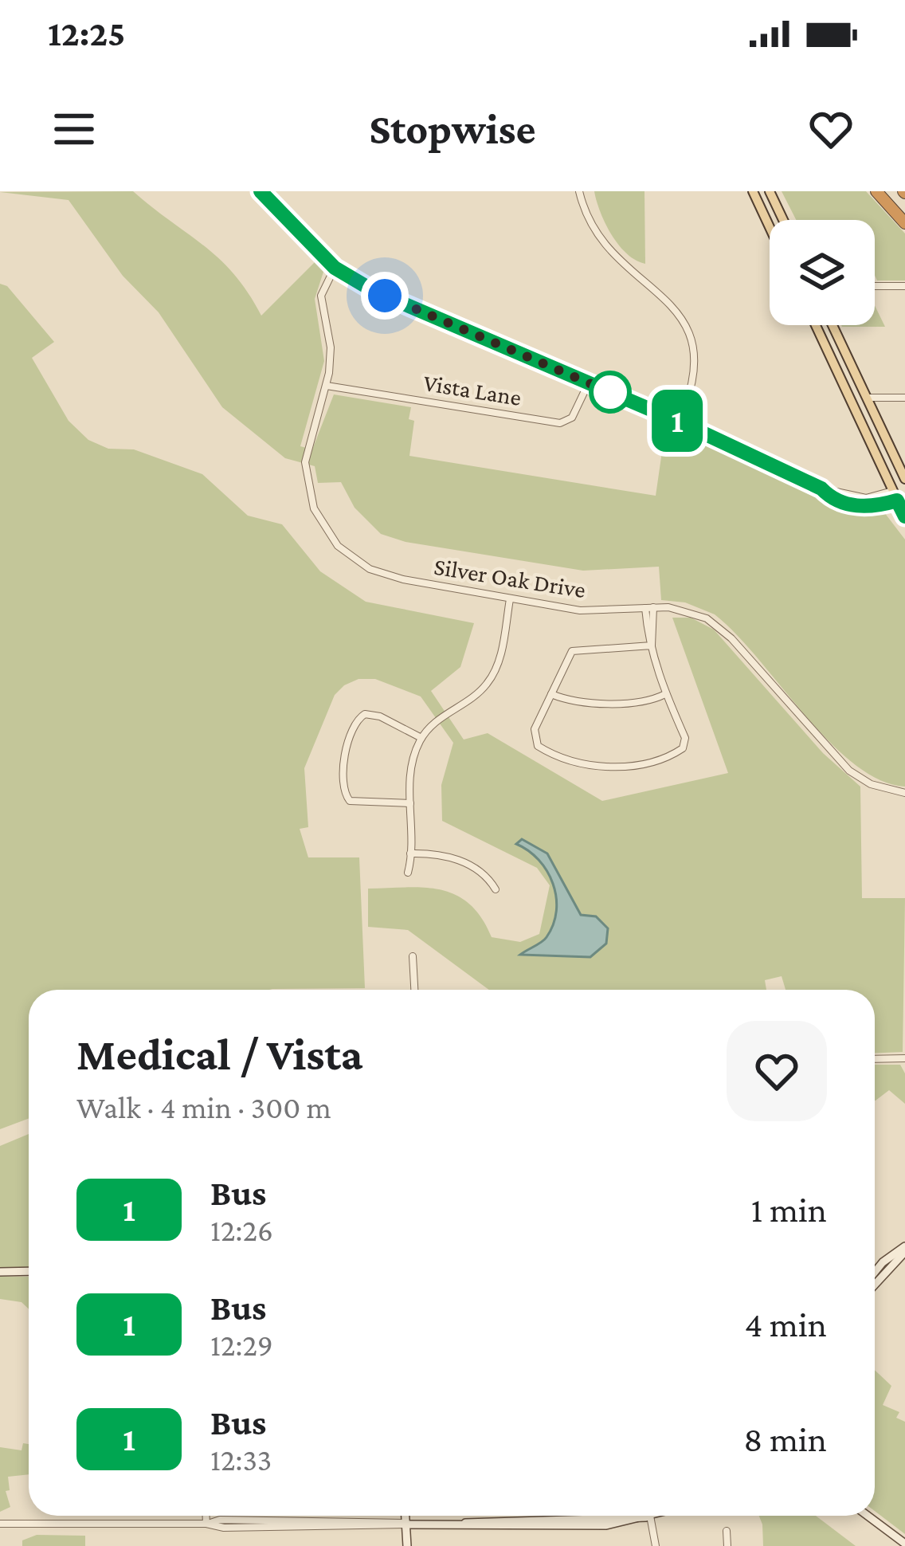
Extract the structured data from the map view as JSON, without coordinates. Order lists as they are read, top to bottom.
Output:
{
  "streets": {
    "street": ["Vista Lane", "Silver Oak Drive"]
  },
  "crossings": [
    ["Vista Lane", "Silver Oak Drive"]
  ],
  "lines": ["bus line 1"],
  "page": {
    "status": "12:25",
    "header": "Stopwise",
    "on_map": "1",
    "heading": ["Medical / Vista", "Walk · 4 min · 300 m"],
    "list": [
      {
        "mark": "1",
        "name": "Bus",
        "note": "12:26",
        "value": "1 min"
      },
      {
        "mark": "1",
        "name": "Bus",
        "note": "12:29",
        "value": "4 min"
      },
      {
        "mark": "1",
        "name": "Bus",
        "note": "12:33",
        "value": "8 min"
      }
    ]
  }
}
